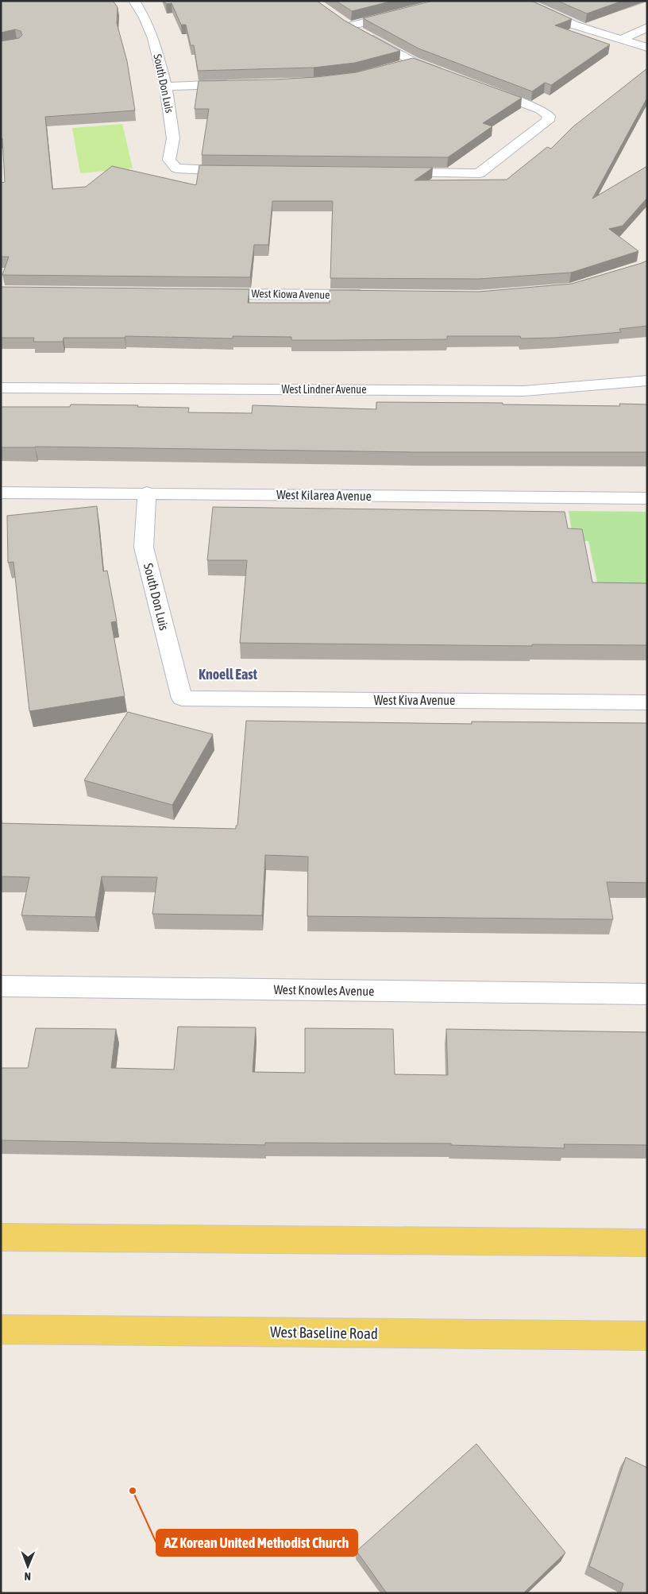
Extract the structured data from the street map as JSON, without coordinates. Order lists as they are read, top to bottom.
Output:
{
  "streets": {
    "main road": ["West Baseline Road"],
    "street": [
      "South Don Luis",
      "West Kiowa Avenue",
      "West Lindner Avenue",
      "West Kilarea Avenue",
      "West Kiva Avenue",
      "West Knowles Avenue"
    ]
  },
  "crossings": [
    ["South Don Luis", "West Kilarea Avenue"],
    ["South Don Luis", "West Kiva Avenue"]
  ],
  "districts": ["Knoell East"],
  "places": ["AZ Korean United Methodist Church"],
  "north": "bottom"
}
